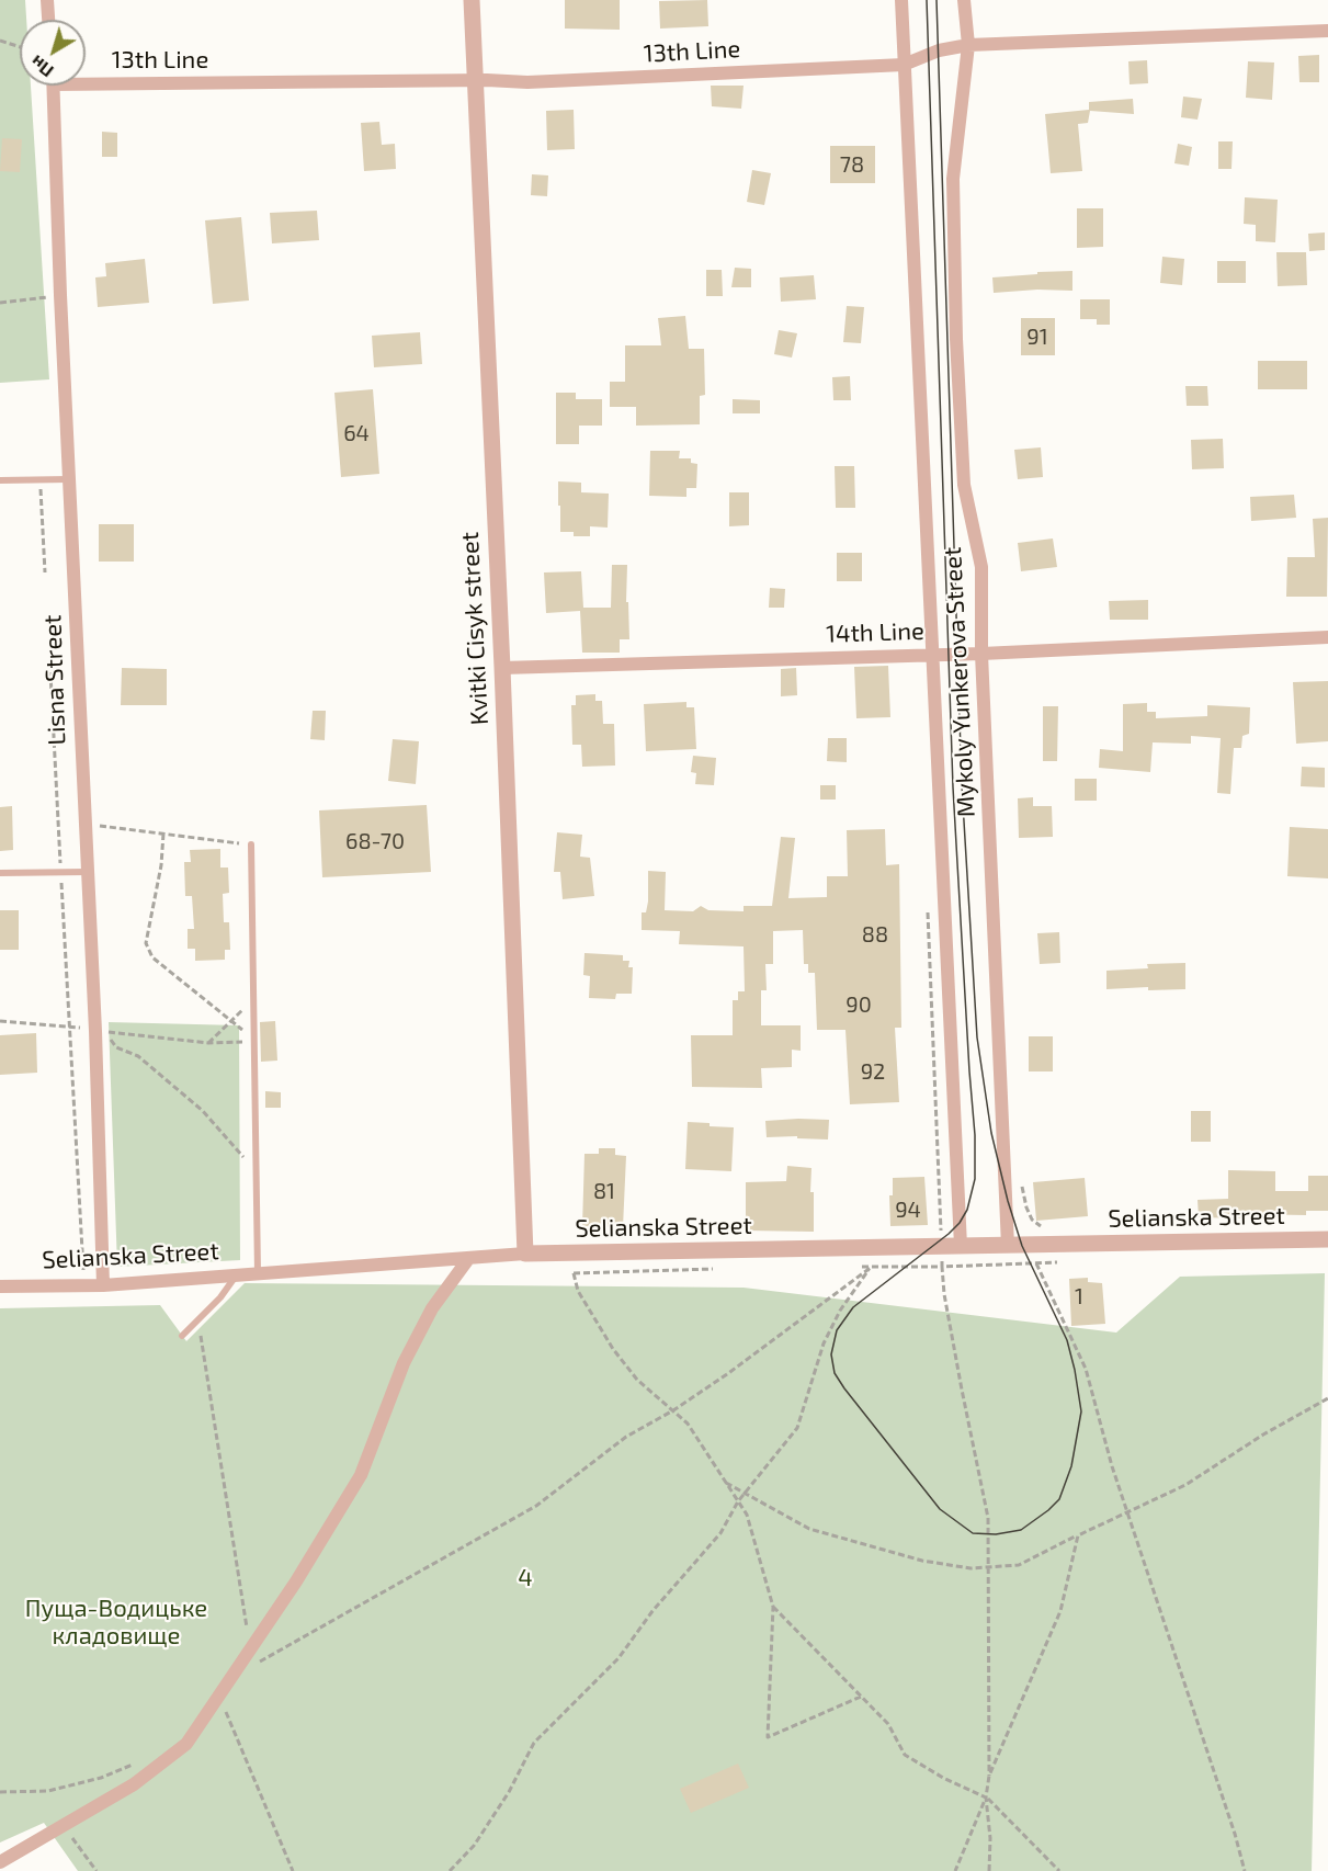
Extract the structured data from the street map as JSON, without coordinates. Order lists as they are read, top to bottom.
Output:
{
  "streets": {
    "street": [
      "13th Line",
      "Kvitki Cisyk street",
      "14th Line",
      "Lisna Street",
      "Mykoly Yunkerova Street",
      "Selianska Street"
    ]
  },
  "crossings": [
    ["13th Line", "Kvitki Cisyk street"],
    ["13th Line", "Mykoly Yunkerova Street"],
    ["Kvitki Cisyk street", "14th Line"],
    ["Kvitki Cisyk street", "Selianska Street"],
    ["14th Line", "Mykoly Yunkerova Street"],
    ["Lisna Street", "Selianska Street"],
    ["Mykoly Yunkerova Street", "Selianska Street"]
  ],
  "parks": ["4", "Пуща-Водицьке кладовище"],
  "house_numbers": [
    "78",
    "91",
    "64",
    "68-70",
    "88",
    "90",
    "92",
    "81",
    "94",
    "1"
  ],
  "north": "bottom left"
}
